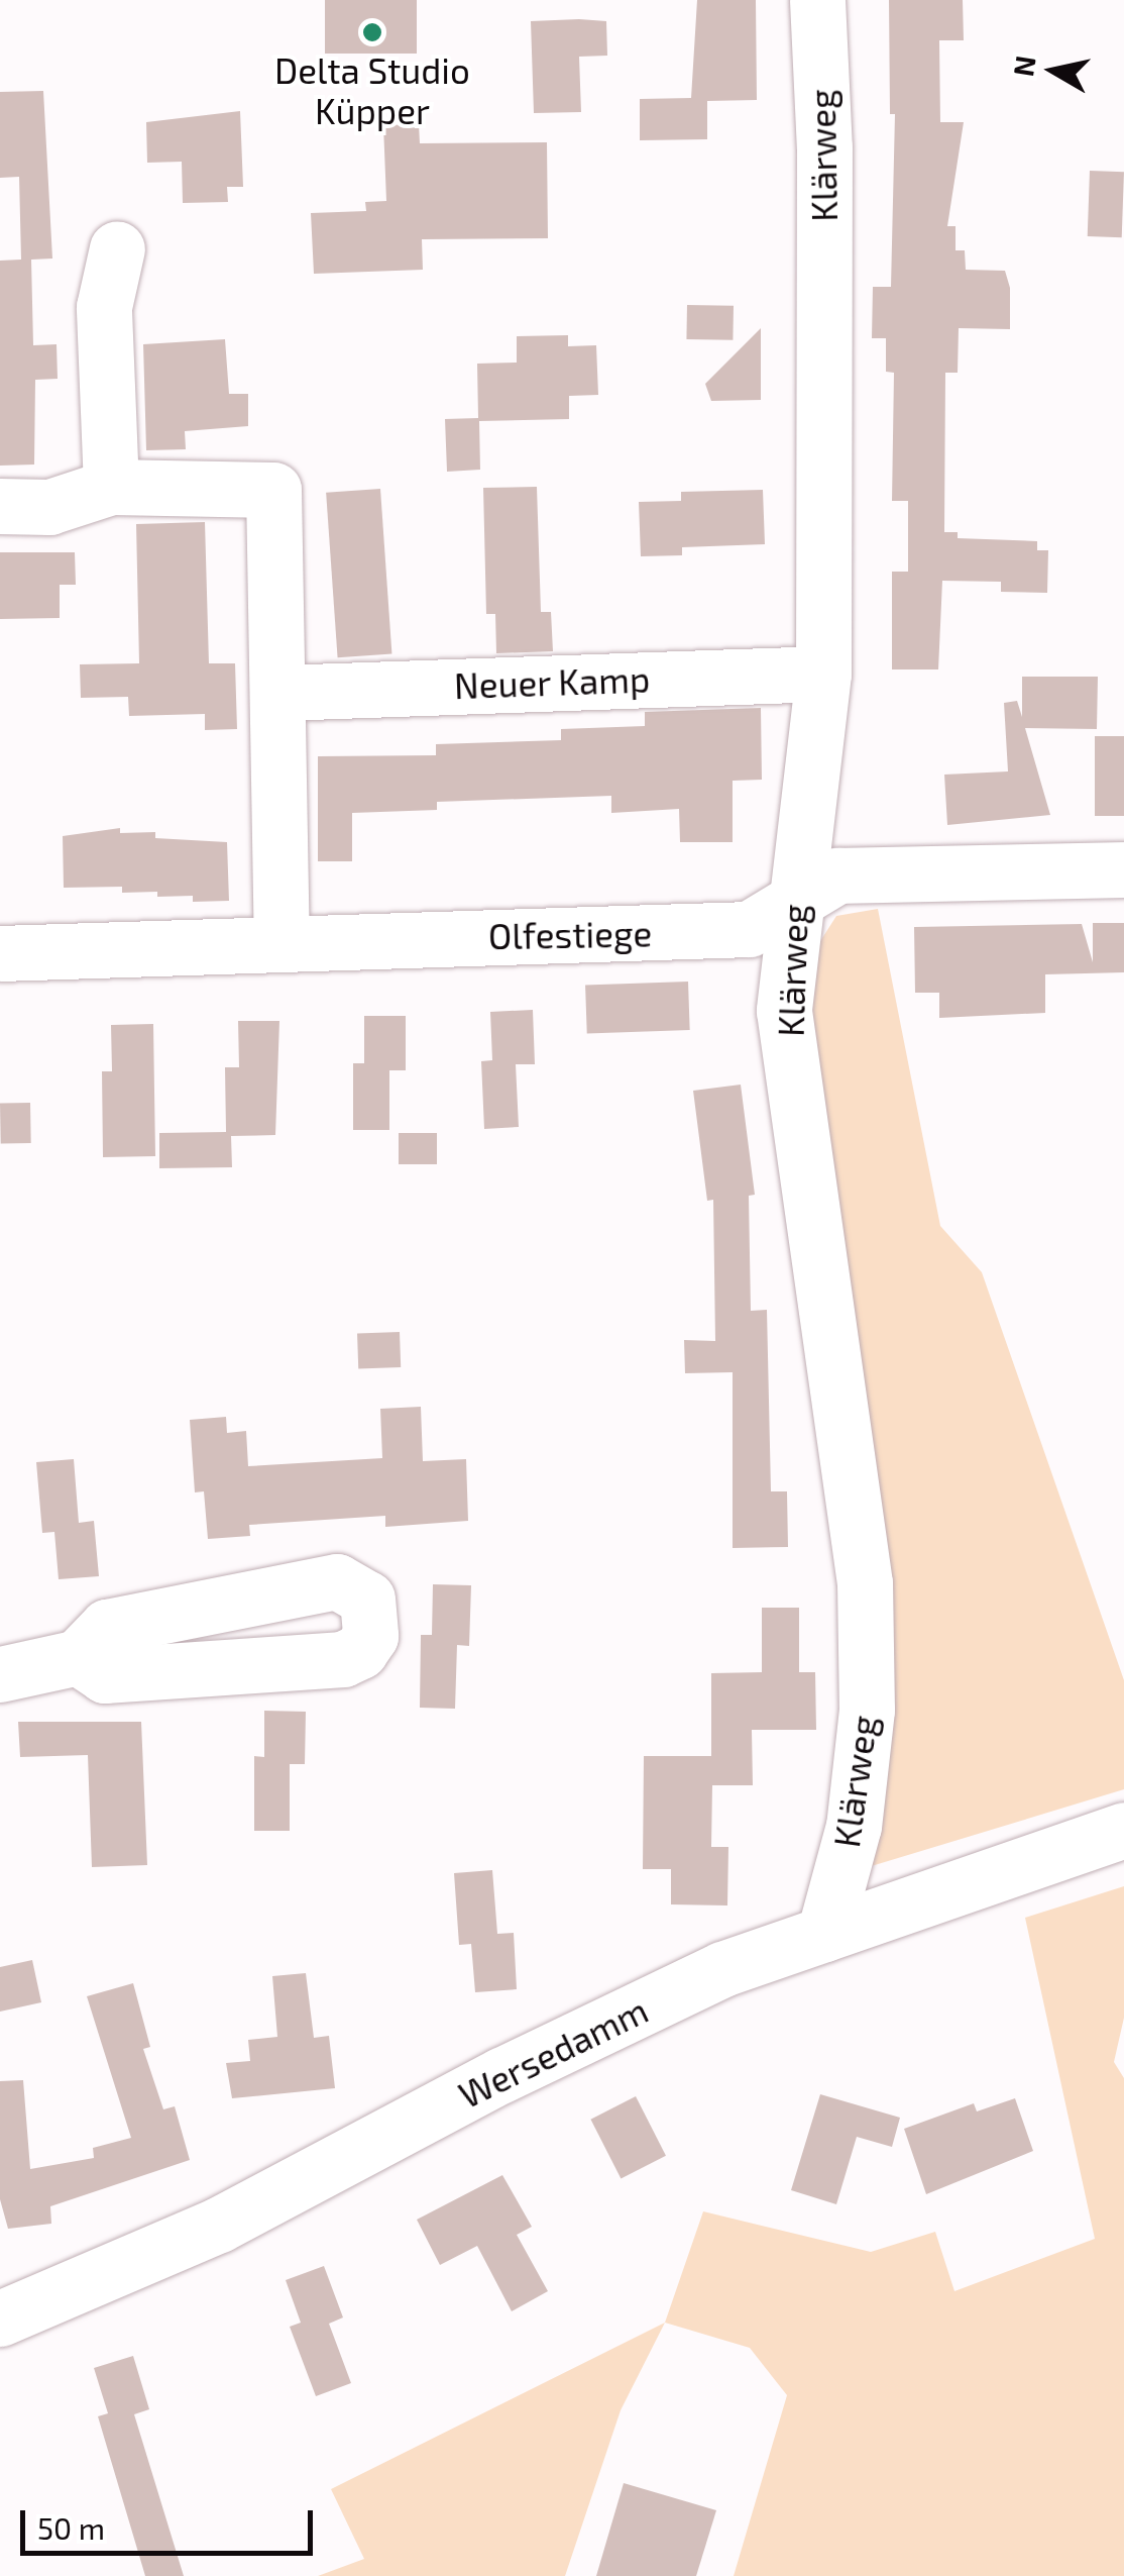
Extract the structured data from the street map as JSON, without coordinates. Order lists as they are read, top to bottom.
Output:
{
  "streets": {
    "street": [
      "Klärweg",
      "Neuer Kamp",
      "Olfestiege",
      "Wersedamm"
    ]
  },
  "crossings": [
    ["Klärweg", "Neuer Kamp"],
    ["Klärweg", "Olfestiege"],
    ["Klärweg", "Wersedamm"]
  ],
  "places": ["Delta Studio Küpper"],
  "scale_bar": "50 m",
  "north": "left"
}
